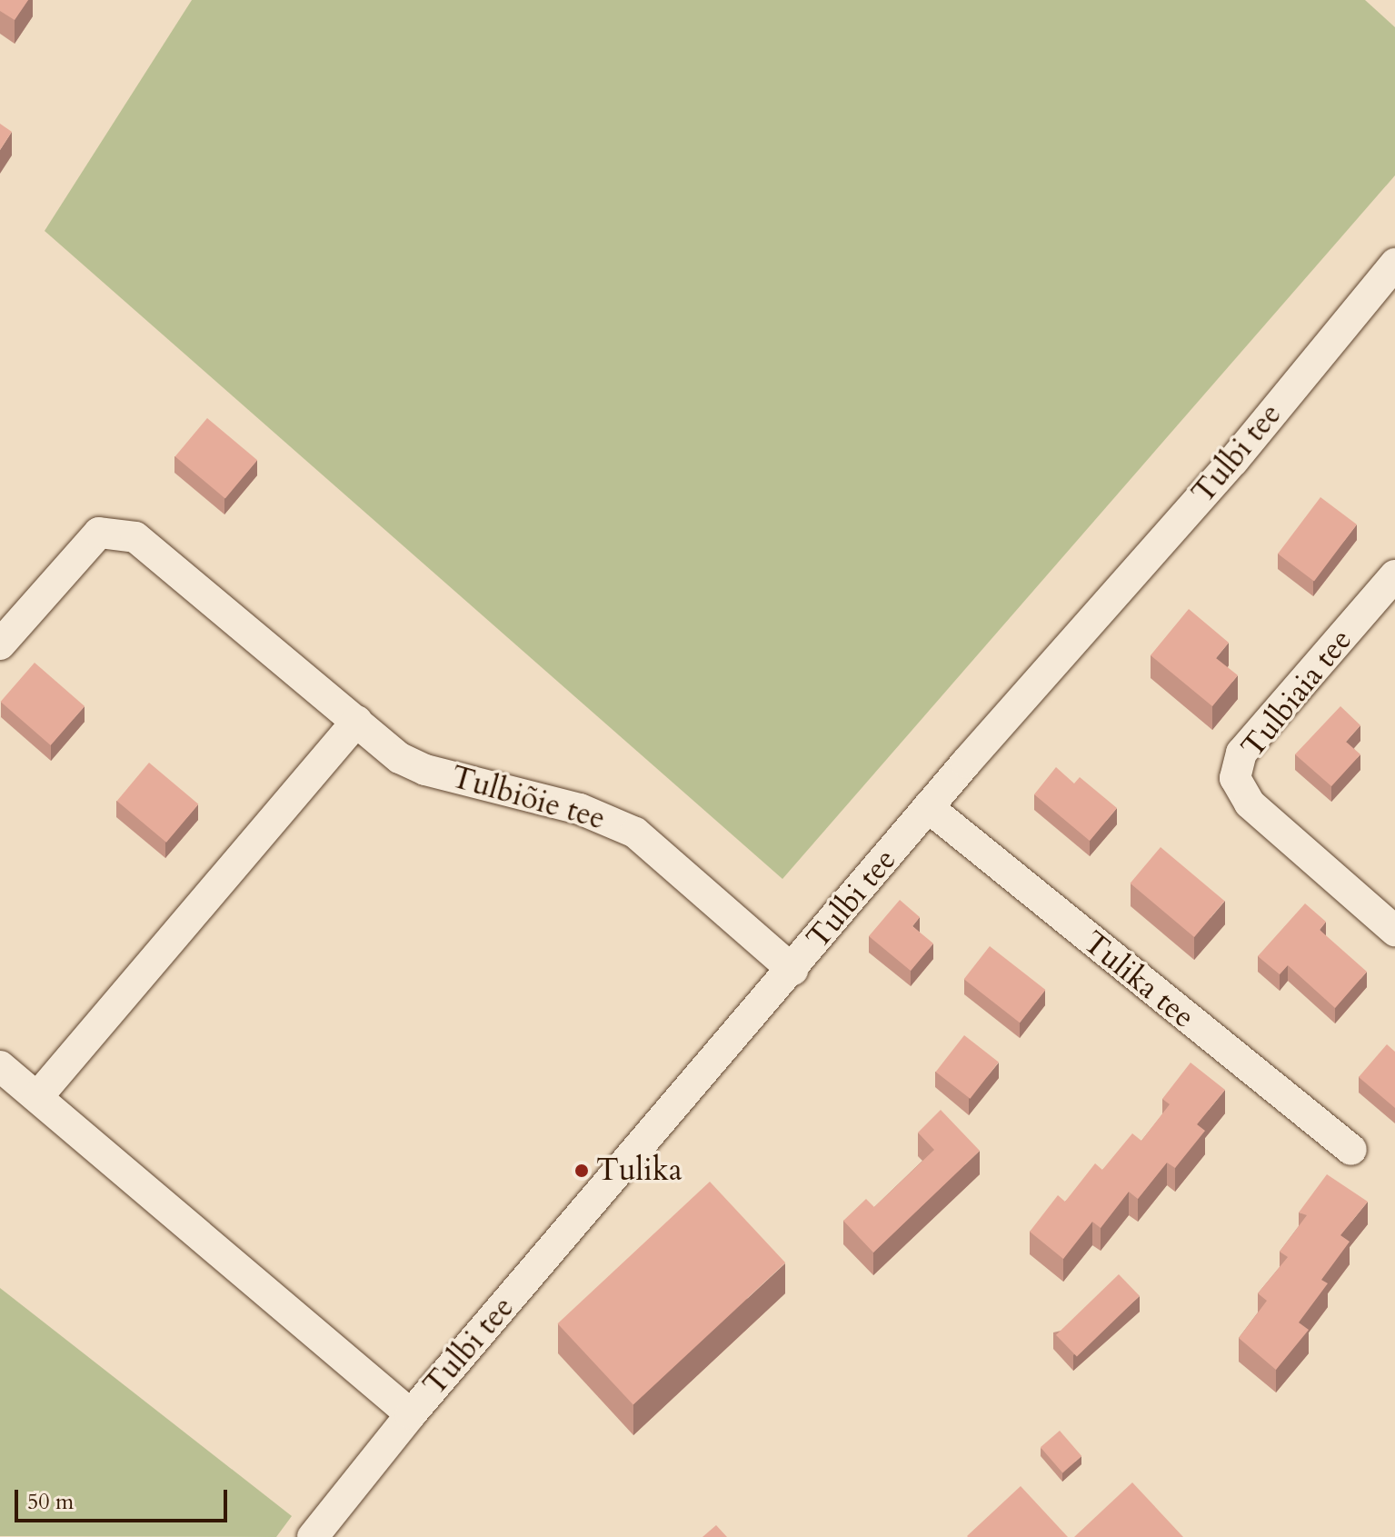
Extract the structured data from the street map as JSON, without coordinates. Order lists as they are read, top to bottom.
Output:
{
  "streets": {
    "street": [
      "Tulbi tee",
      "Tulbiaia tee",
      "Tulbiõie tee",
      "Tulika tee"
    ]
  },
  "crossings": [
    ["Tulbi tee", "Tulbiõie tee"],
    ["Tulbi tee", "Tulika tee"]
  ],
  "places": ["Tulika"],
  "scale_bar": "50 m"
}
